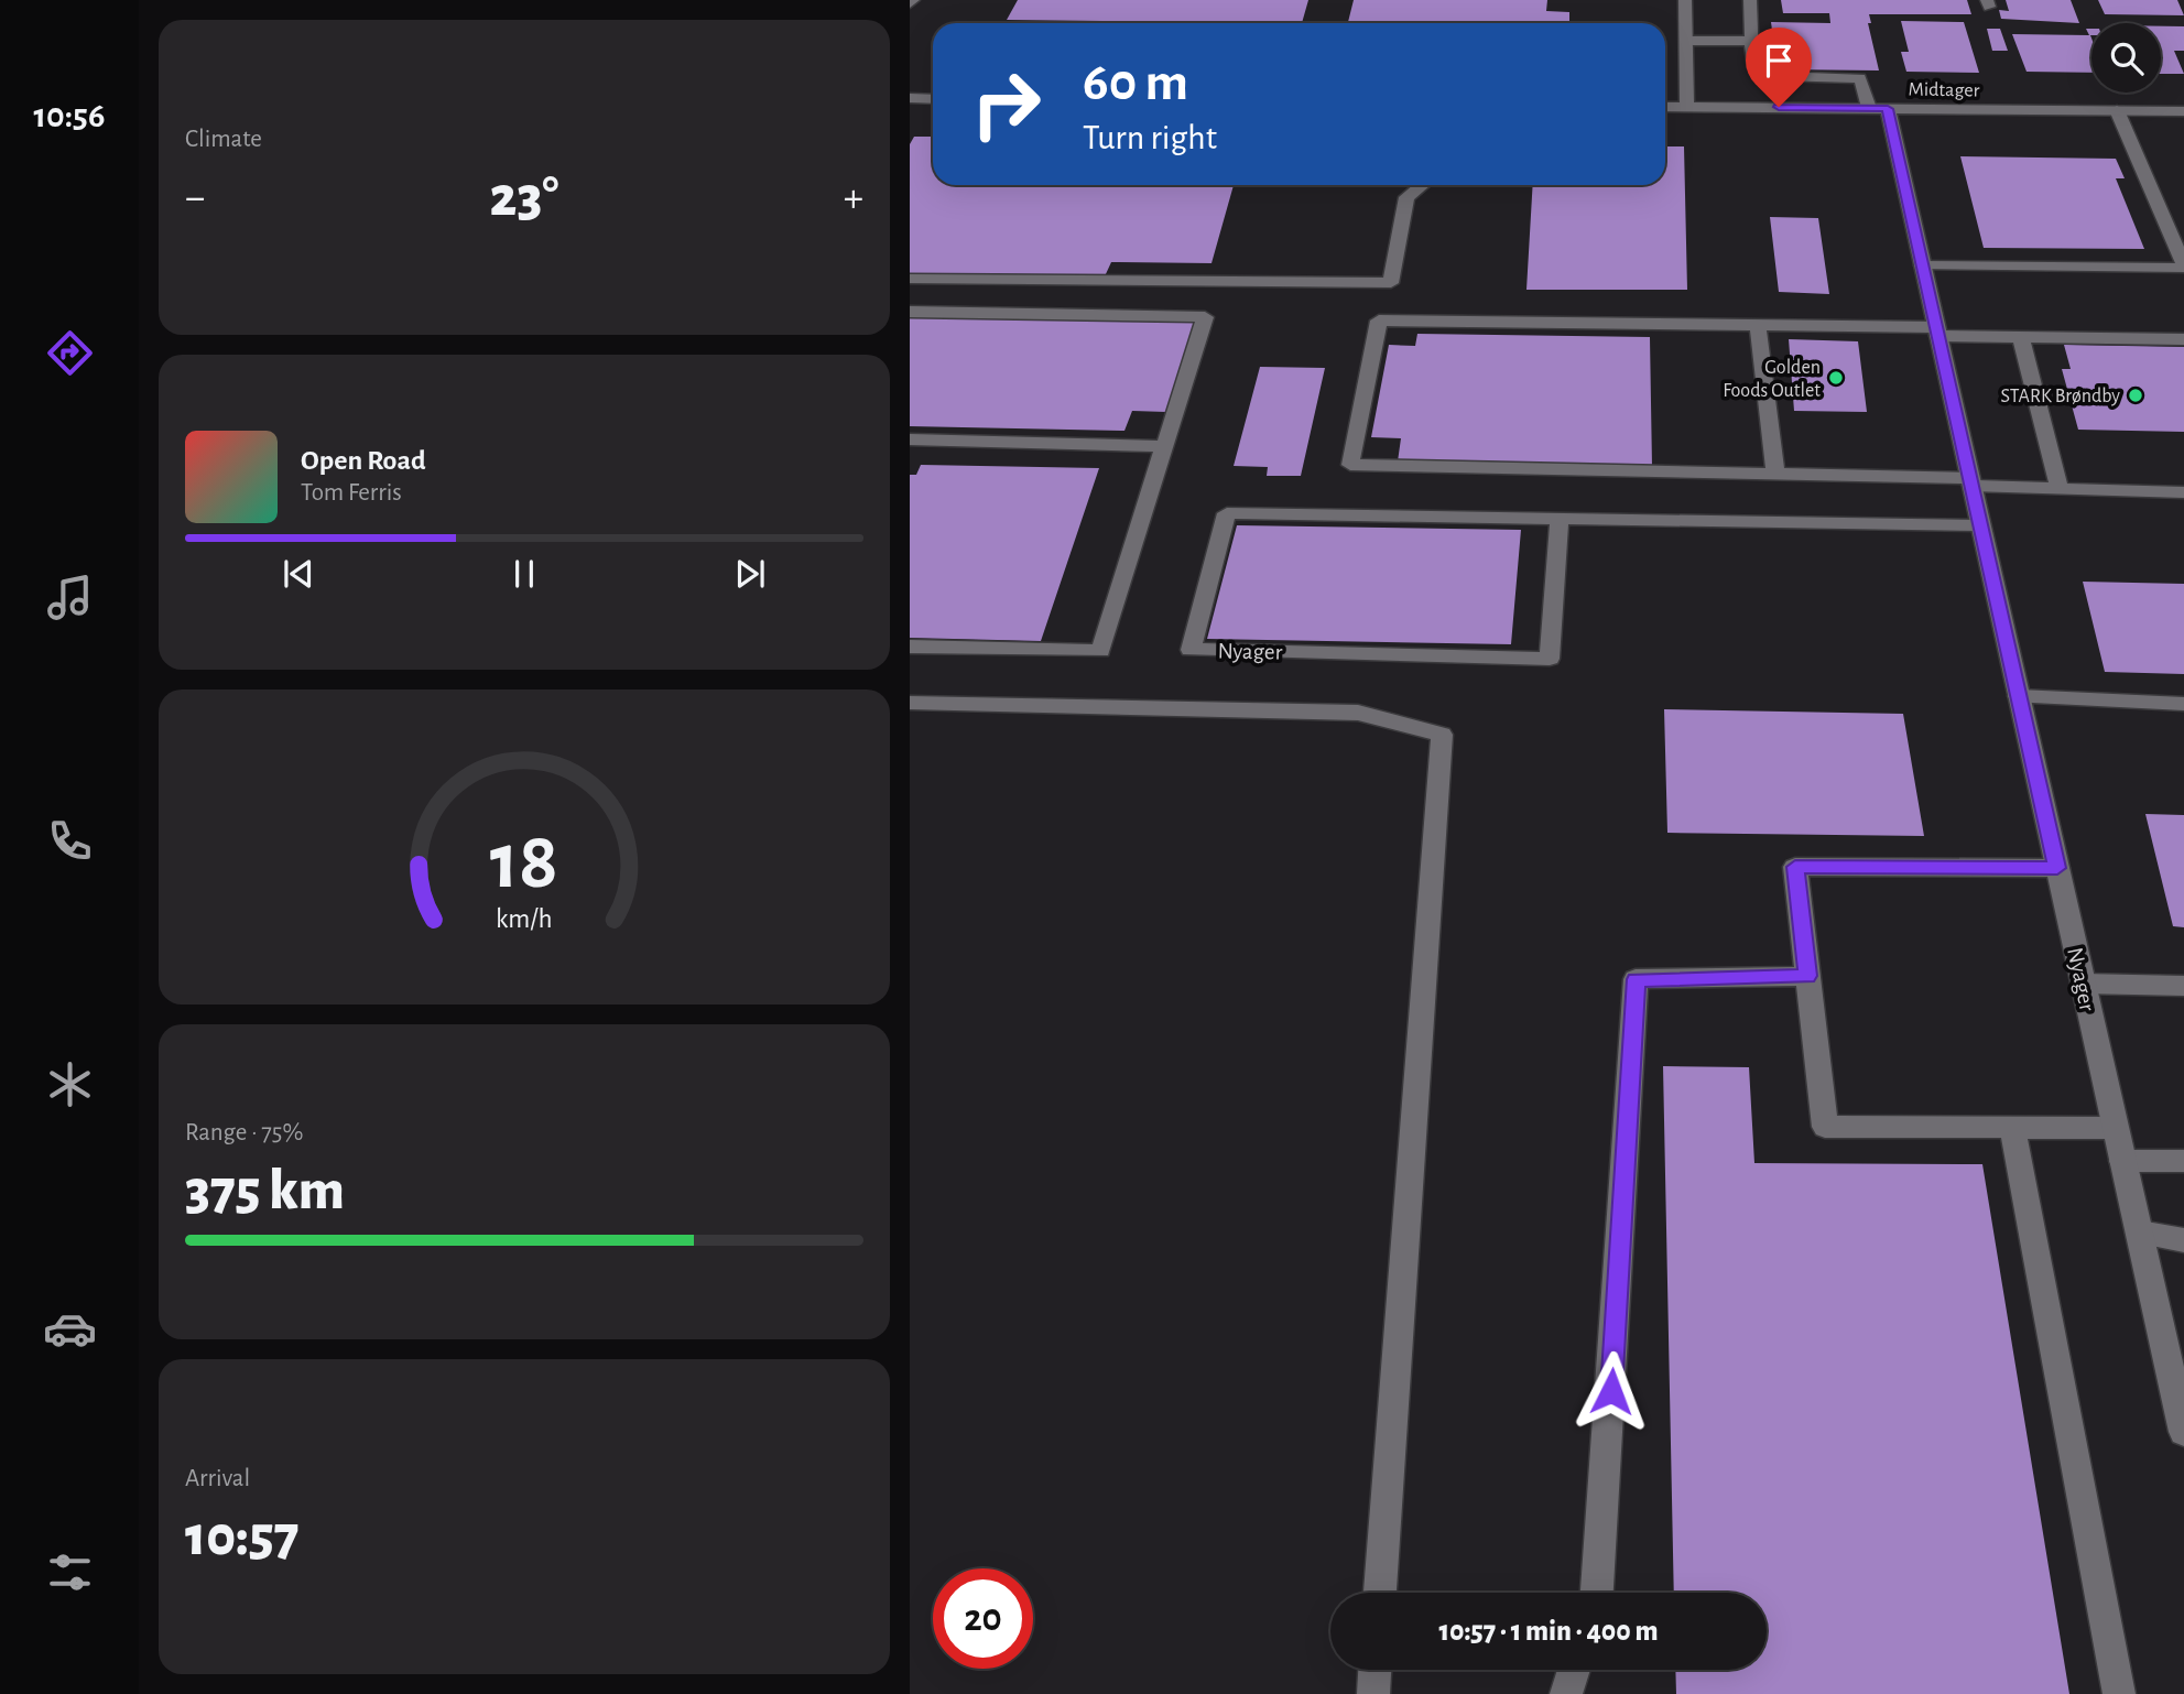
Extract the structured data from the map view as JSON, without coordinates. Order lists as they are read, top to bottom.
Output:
{
  "streets": {
    "street": ["Midtager", "Nyager"]
  },
  "crossings": [
    ["Midtager", "Nyager"]
  ],
  "places": ["Golden Foods Outlet", "STARK Brøndby"],
  "page": {
    "tabs": "10:56",
    "tile": [
      "Climate",
      ["Range · 75%", "375 km"],
      ["Arrival", "10:57"]
    ],
    "turn": ["60 m", "Turn right"],
    "heat": ["−", "23°", "+"],
    "song": ["Open Road", "Tom Ferris"],
    "limit": "20",
    "trip": "10:57 · 1 min · 400 m",
    "gauge": ["18", "km/h"]
  }
}
